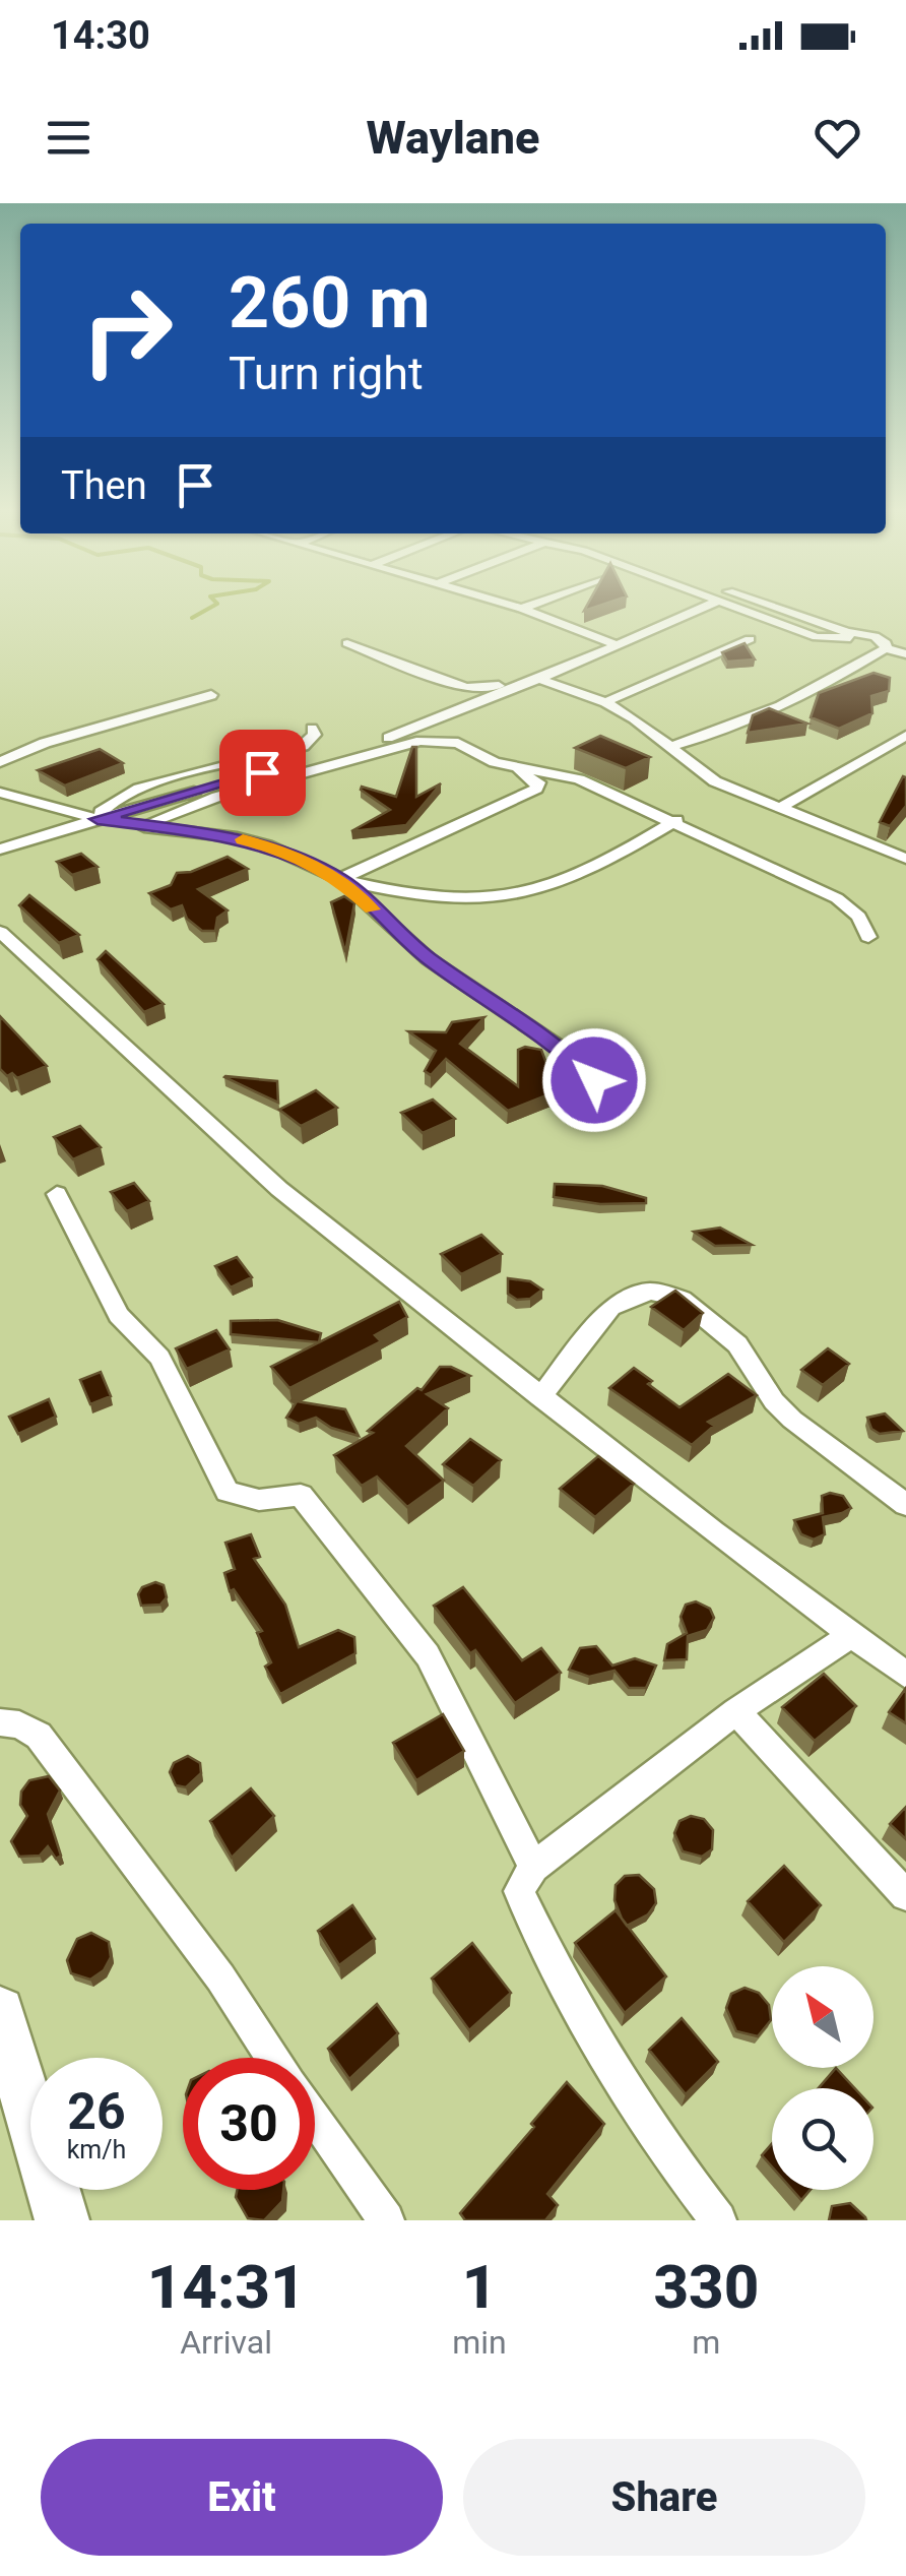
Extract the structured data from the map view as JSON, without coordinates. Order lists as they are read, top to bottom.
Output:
{
  "north": "top left",
  "page": {
    "status": "14:30",
    "header": "Waylane",
    "turn": ["260 m", "Turn right"],
    "then": "Then",
    "speed": "26 km/h",
    "limit": "30",
    "eta": [
      "14:31",
      "Arrival",
      "1",
      "min",
      "330",
      "m"
    ],
    "buttons": ["Exit", "Share"]
  }
}
